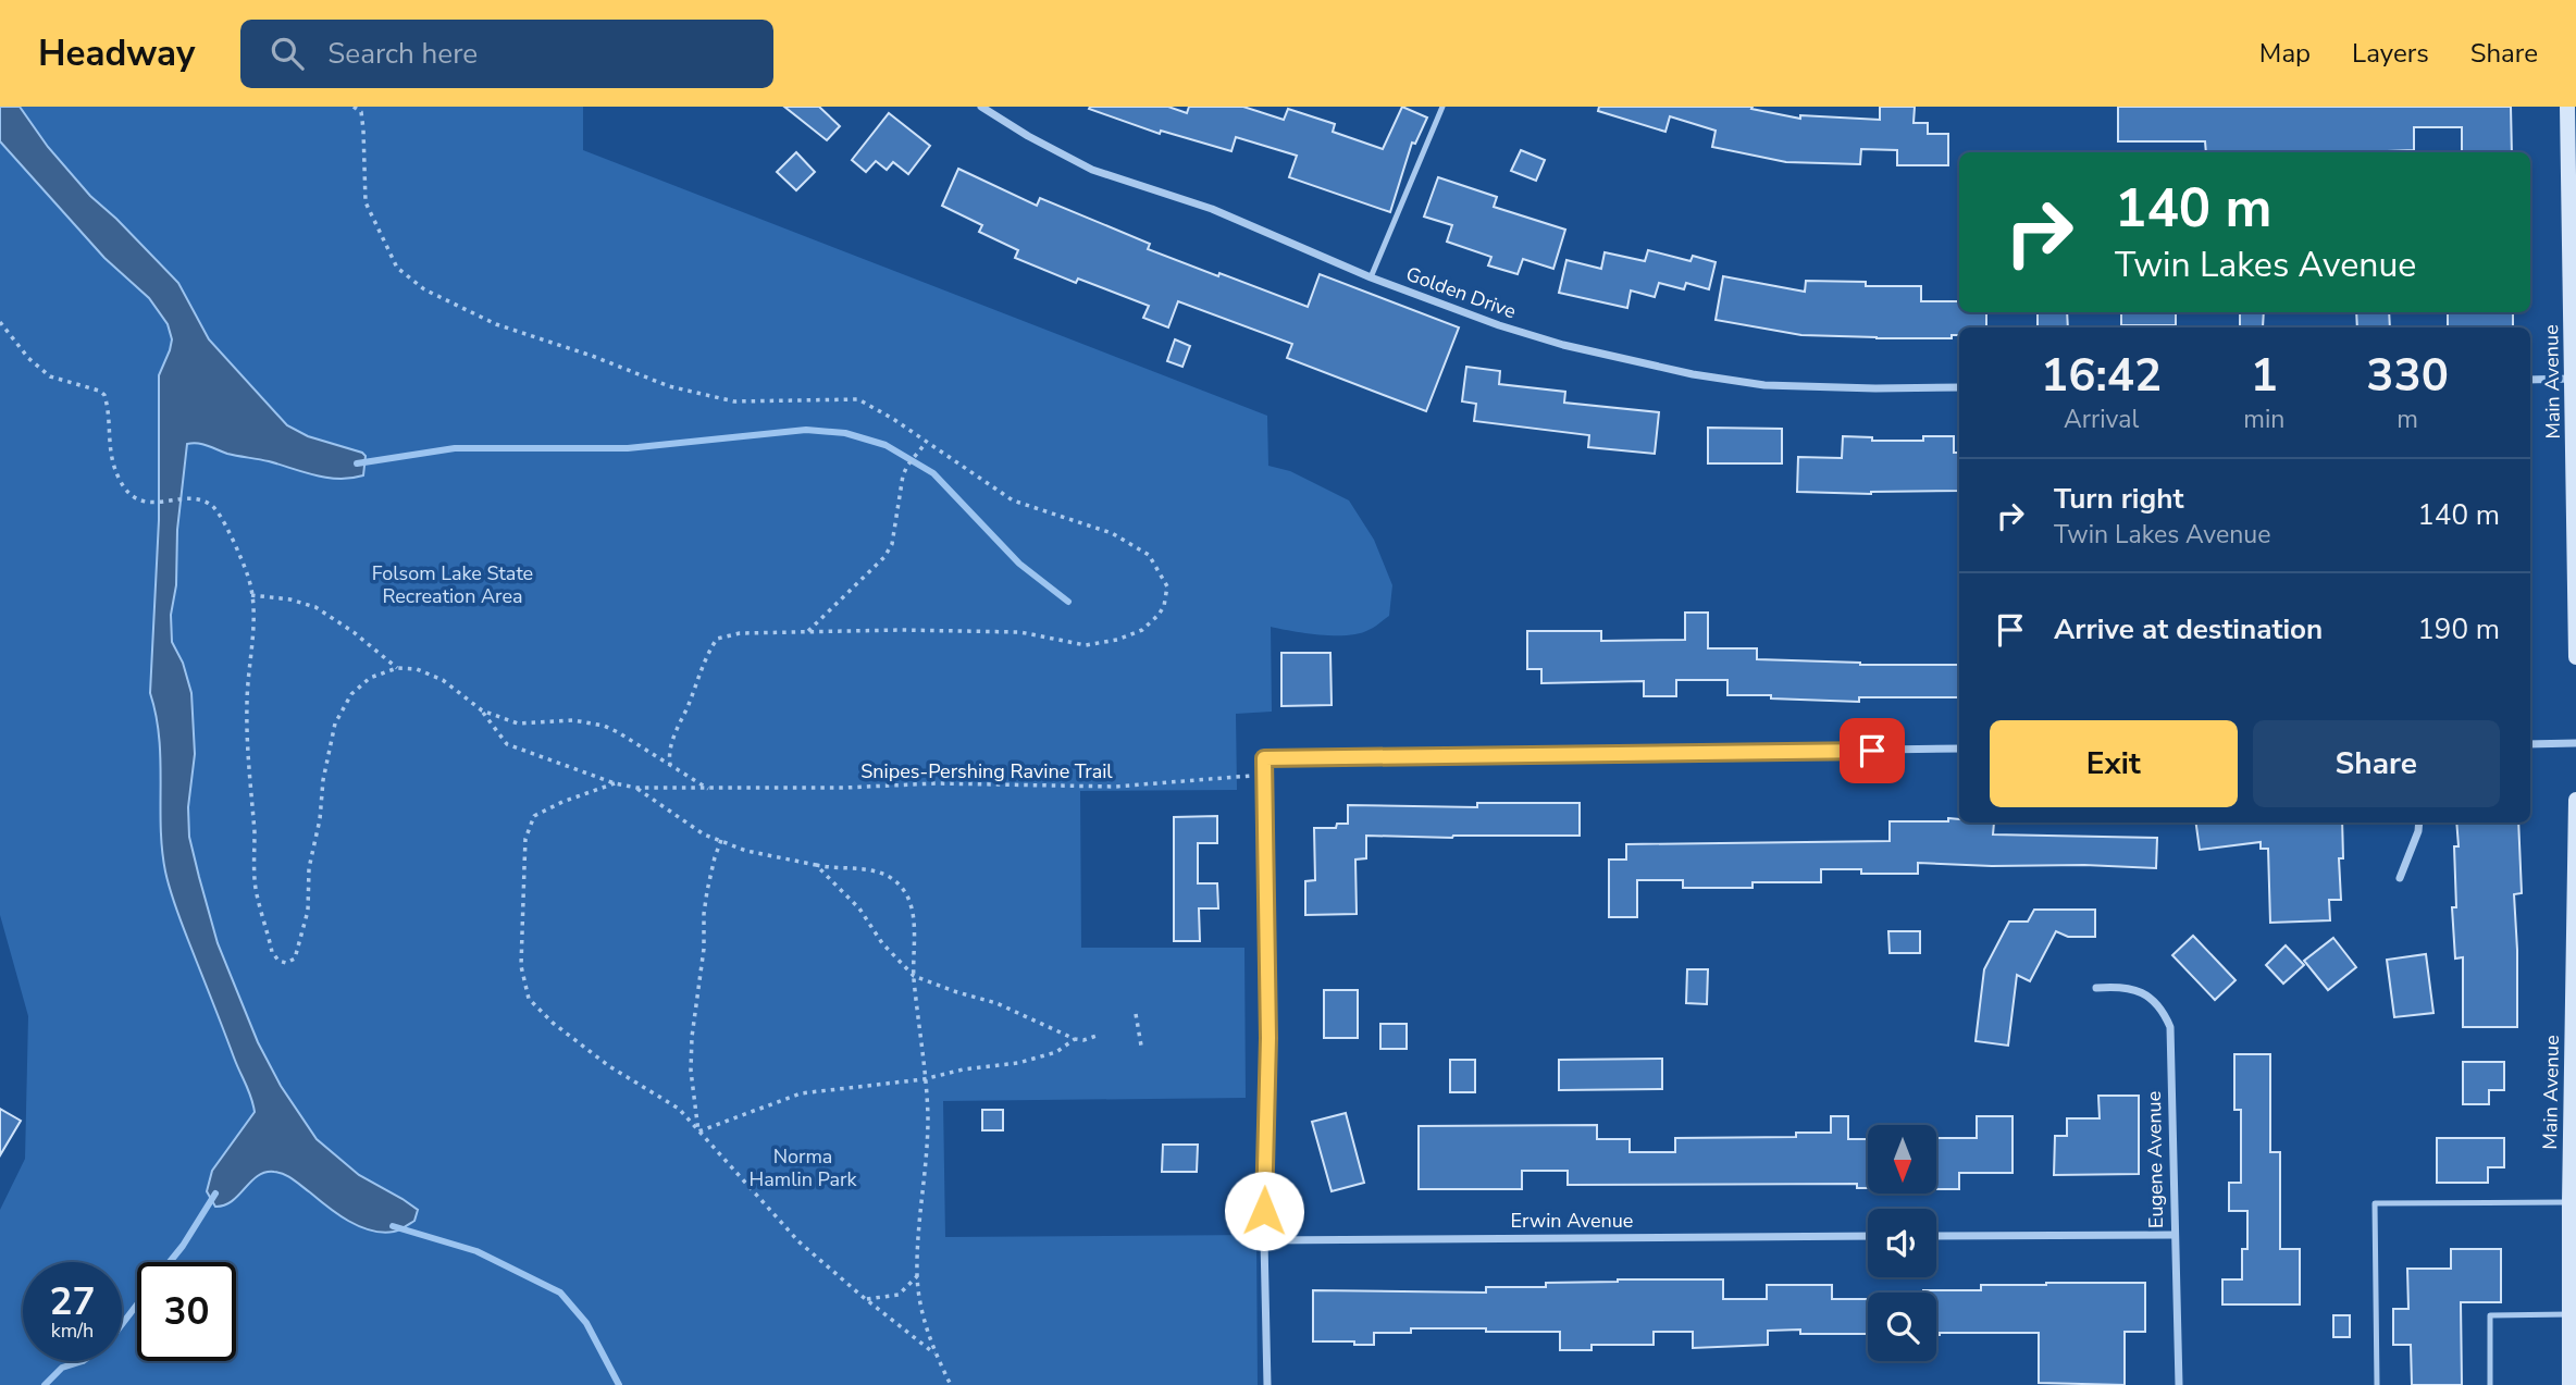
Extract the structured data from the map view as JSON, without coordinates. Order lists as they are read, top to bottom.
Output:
{
  "streets": {
    "street": [
      "Golden Drive",
      "Main Avenue",
      "Eugene Avenue",
      "Erwin Avenue"
    ],
    "path": ["Snipes-Pershing Ravine Trail"]
  },
  "parks": ["Folsom Lake State Recreation Area", "Norma Hamlin Park"],
  "north": "bottom",
  "page": {
    "header": "Headway",
    "search": "Search here",
    "nav": ["Map", "Layers", "Share"],
    "turn": ["140 m", "Twin Lakes Avenue"],
    "eta": [
      "16:42",
      "Arrival",
      "1",
      "min",
      "330",
      "m"
    ],
    "list": [
      {
        "name": "Turn right",
        "note": "Twin Lakes Avenue",
        "value": "140 m"
      },
      {
        "name": "Arrive at destination",
        "value": "190 m"
      }
    ],
    "buttons": ["Exit", "Share"],
    "speed": "27 km/h",
    "limit": "30"
  }
}
